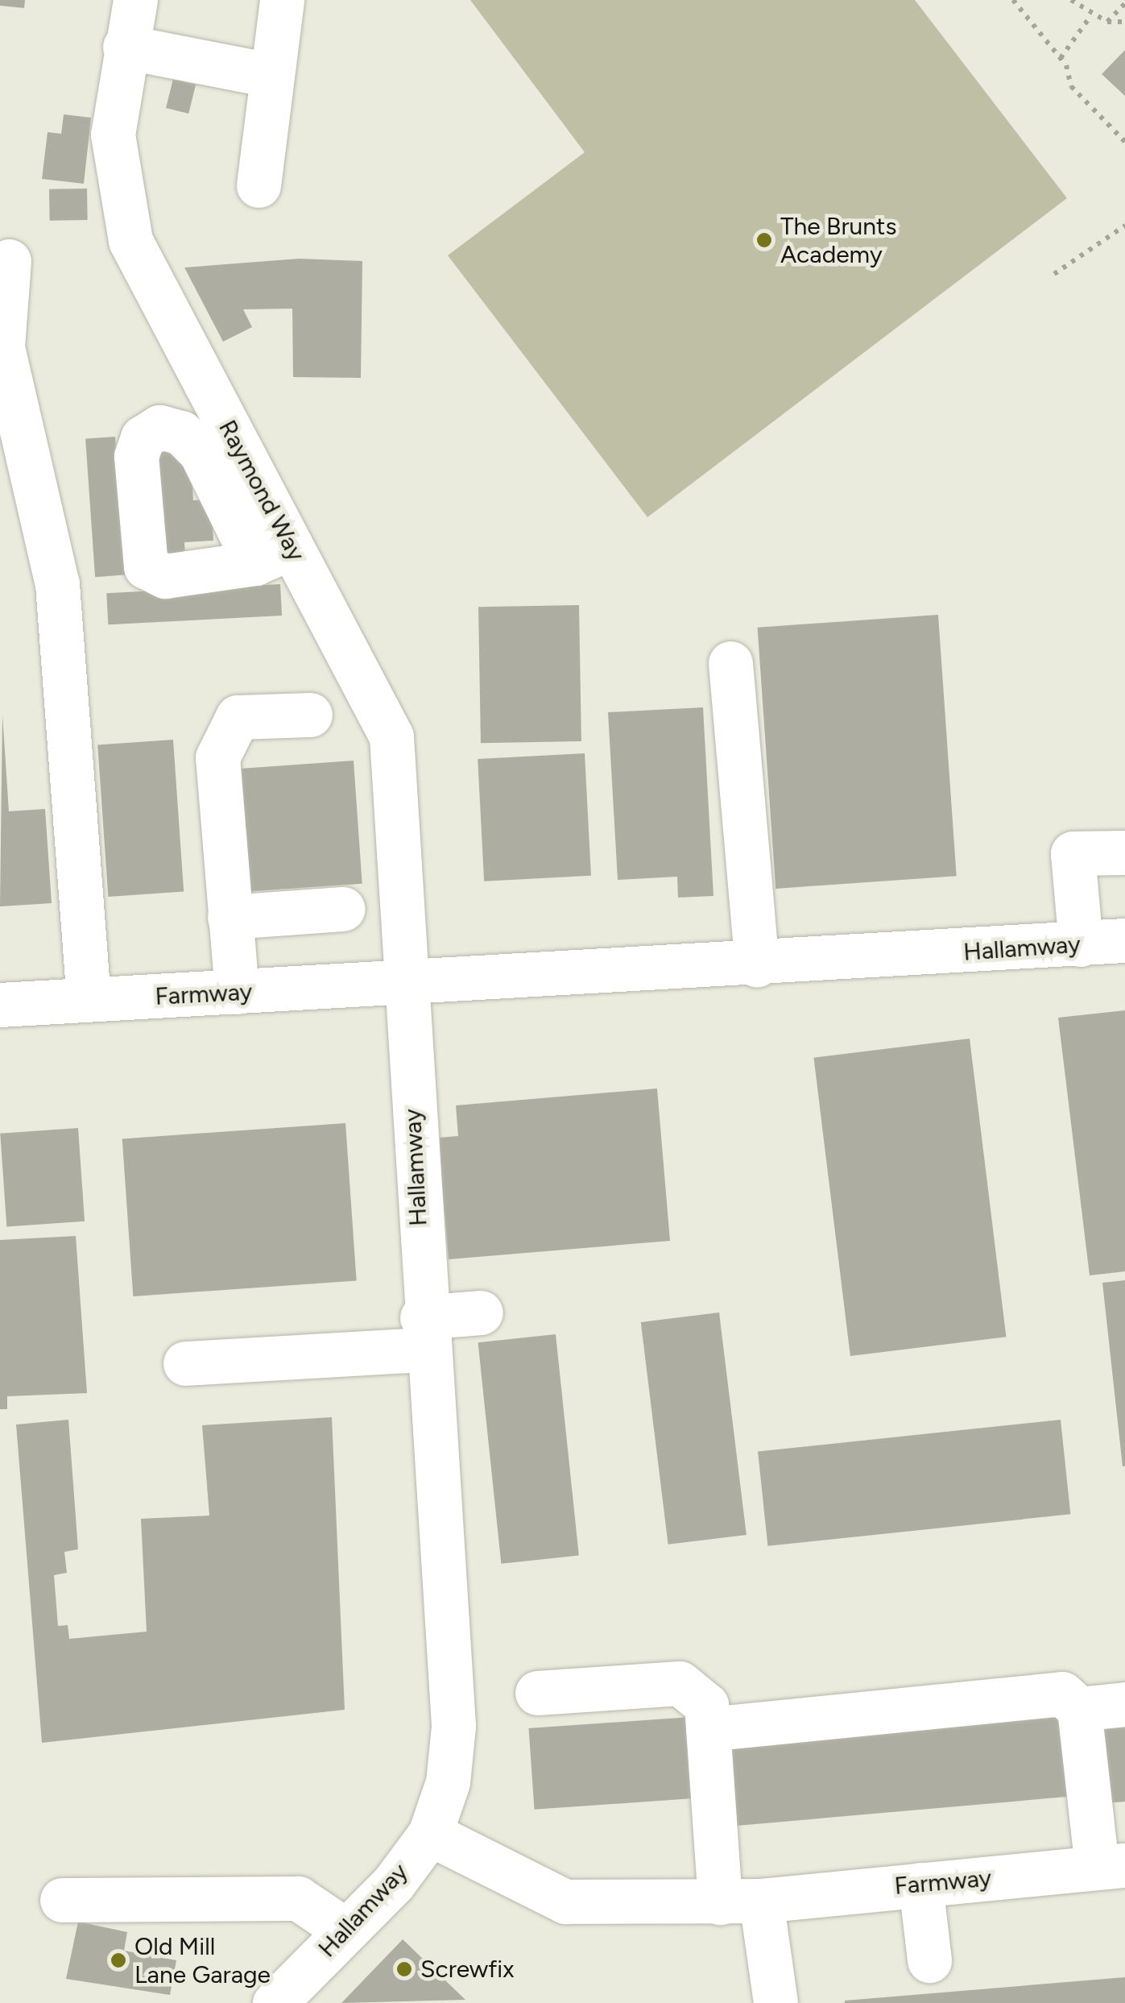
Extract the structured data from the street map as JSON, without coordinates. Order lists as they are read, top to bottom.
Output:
{
  "streets": {
    "street": ["Raymond Way", "Hallamway", "Farmway"]
  },
  "crossings": [
    ["Raymond Way", "Hallamway"],
    ["Raymond Way", "Farmway"],
    ["Hallamway", "Farmway"]
  ],
  "places": ["The Brunts Academy", "Old Mill Lane Garage", "Screwfix"]
}
